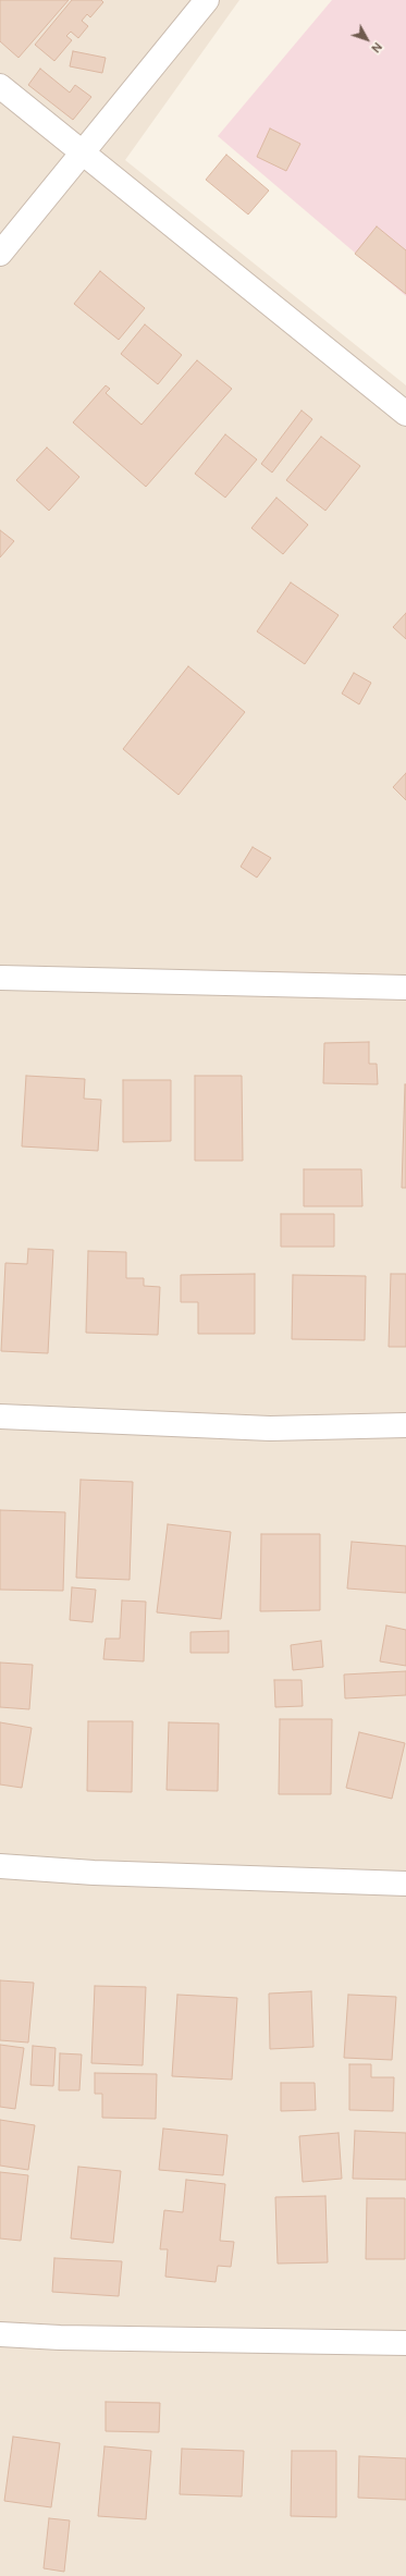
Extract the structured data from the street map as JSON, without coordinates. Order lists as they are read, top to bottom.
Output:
{
  "north": "bottom right"
}
